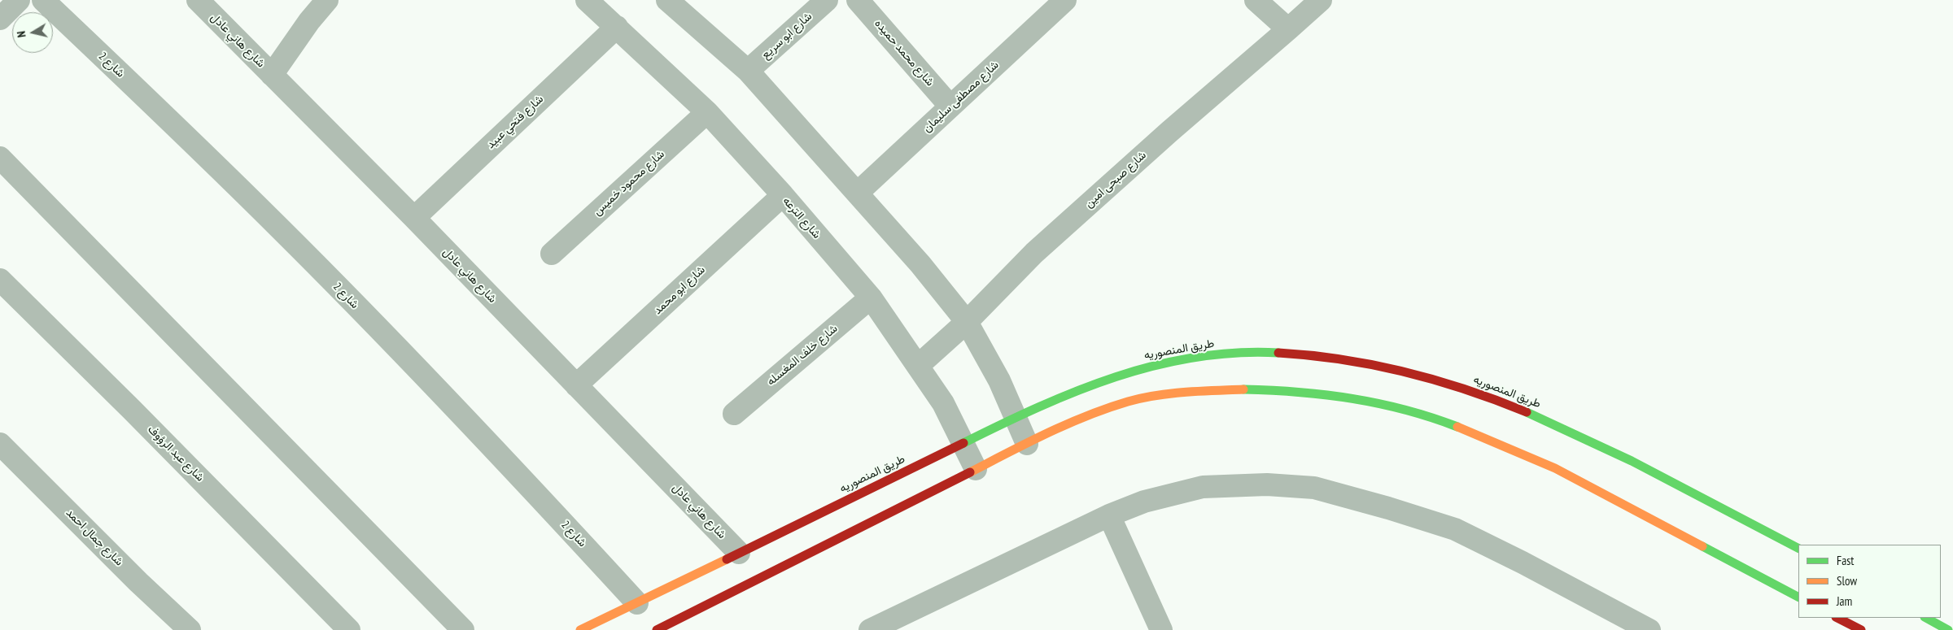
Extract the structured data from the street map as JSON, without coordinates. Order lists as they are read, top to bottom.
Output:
{
  "streets": {
    "main road": ["طريق المنصوريه"],
    "street": [
      "شارع ابو سريع",
      "شارع هاني عادل",
      "شارع محمد حميده",
      "شارع 2",
      "شارع مصطفى سليمان",
      "شارع فتحي عبيد",
      "شارع صبحى امين",
      "شارع محمود خميس",
      "شارع الترعه",
      "شارع ابو محمد",
      "شارع خلف المغسله",
      "شارع عبد الرؤوف",
      "شارع جمال احمد"
    ]
  },
  "crossings": [
    ["شارع هاني عادل", "شارع فتحي عبيد"],
    ["شارع هاني عادل", "شارع ابو محمد"],
    ["شارع هاني عادل", "طريق المنصوريه"],
    ["شارع محمد حميده", "شارع مصطفى سليمان"],
    ["شارع 2", "طريق المنصوريه"],
    ["شارع فتحي عبيد", "شارع الترعه"],
    ["شارع صبحى امين", "شارع الترعه"],
    ["شارع محمود خميس", "شارع الترعه"],
    ["شارع الترعه", "شارع ابو محمد"],
    ["شارع الترعه", "طريق المنصوريه"],
    ["شارع الترعه", "شارع خلف المغسله"]
  ],
  "legend": ["Fast", "Slow", "Jam"],
  "north": "left"
}
